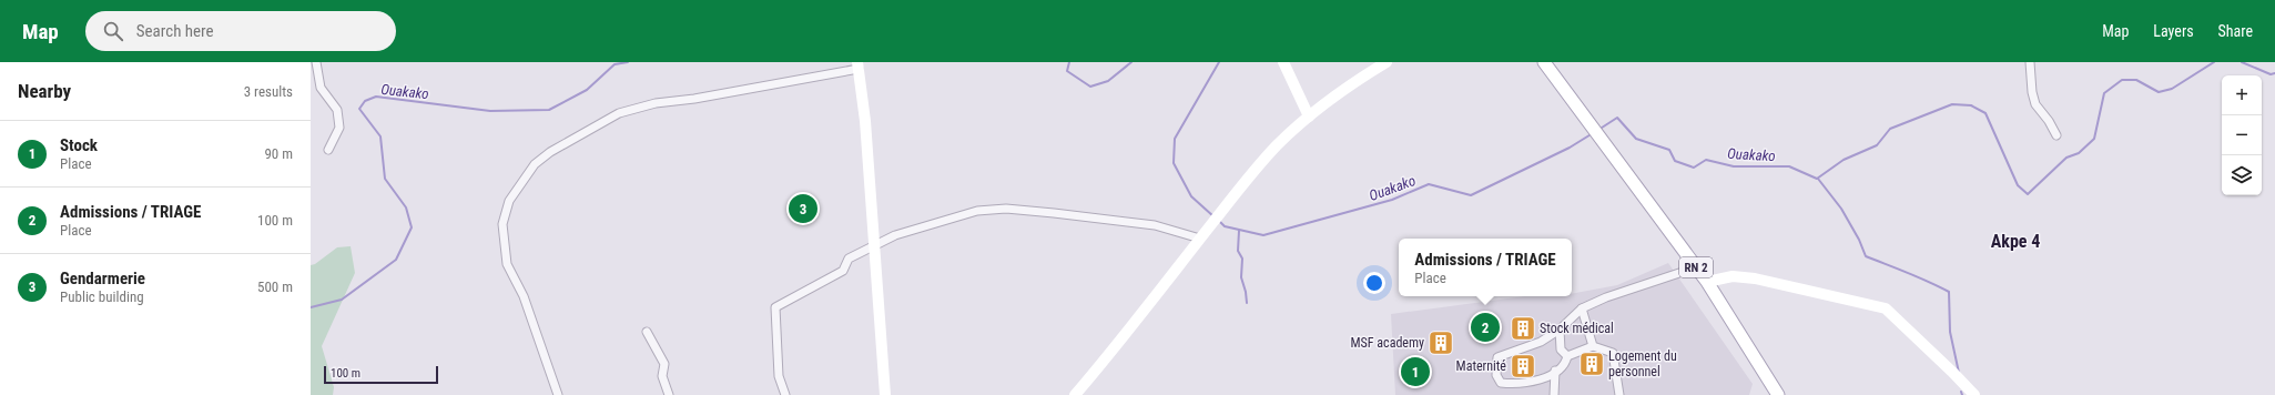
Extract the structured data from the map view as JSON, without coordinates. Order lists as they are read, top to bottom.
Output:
{
  "streets": {
    "main road": ["RN 2"]
  },
  "districts": ["Akpe 4"],
  "water": ["Ouakako"],
  "places": {
    "building": [
      "Stock médical",
      "MSF academy",
      "Logement du personnel",
      "Maternité"
    ]
  },
  "scale_bar": "100 m",
  "page": {
    "header": "Map",
    "search": "Search here",
    "nav": ["Map", "Layers", "Share"],
    "heading": ["Nearby", "3 results"],
    "map_buttons": ["+", "−"],
    "list": [
      {
        "mark": "1",
        "name": "Stock",
        "note": "Place",
        "value": "90 m"
      },
      {
        "mark": "2",
        "name": "Admissions / TRIAGE",
        "note": "Place",
        "value": "100 m"
      },
      {
        "mark": "3",
        "name": "Gendarmerie",
        "note": "Public building",
        "value": "500 m"
      }
    ],
    "pins": ["3", "2", "1"],
    "popup": ["Admissions / TRIAGE", "Place"],
    "scale": "100 m"
  }
}
